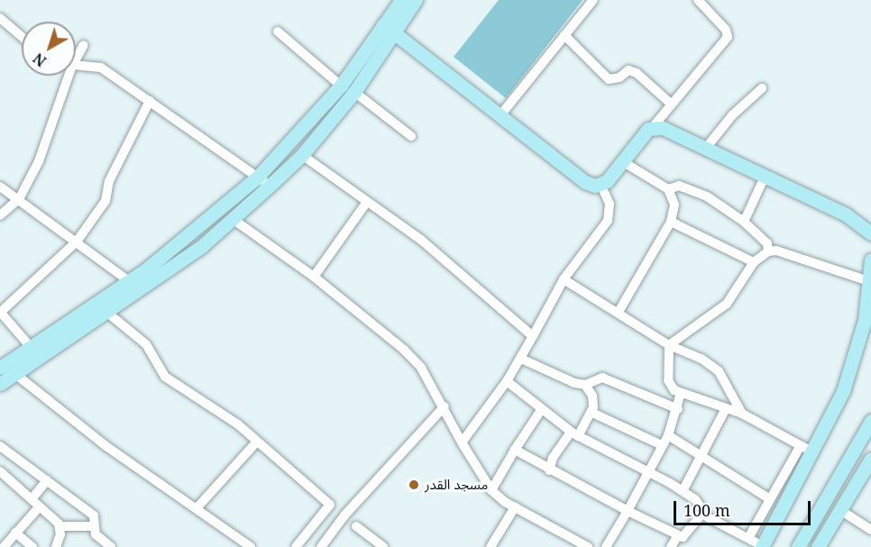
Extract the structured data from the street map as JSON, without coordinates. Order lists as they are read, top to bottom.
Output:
{
  "places": ["مسجد القدر"],
  "scale_bar": "100 m",
  "north": "bottom left"
}
